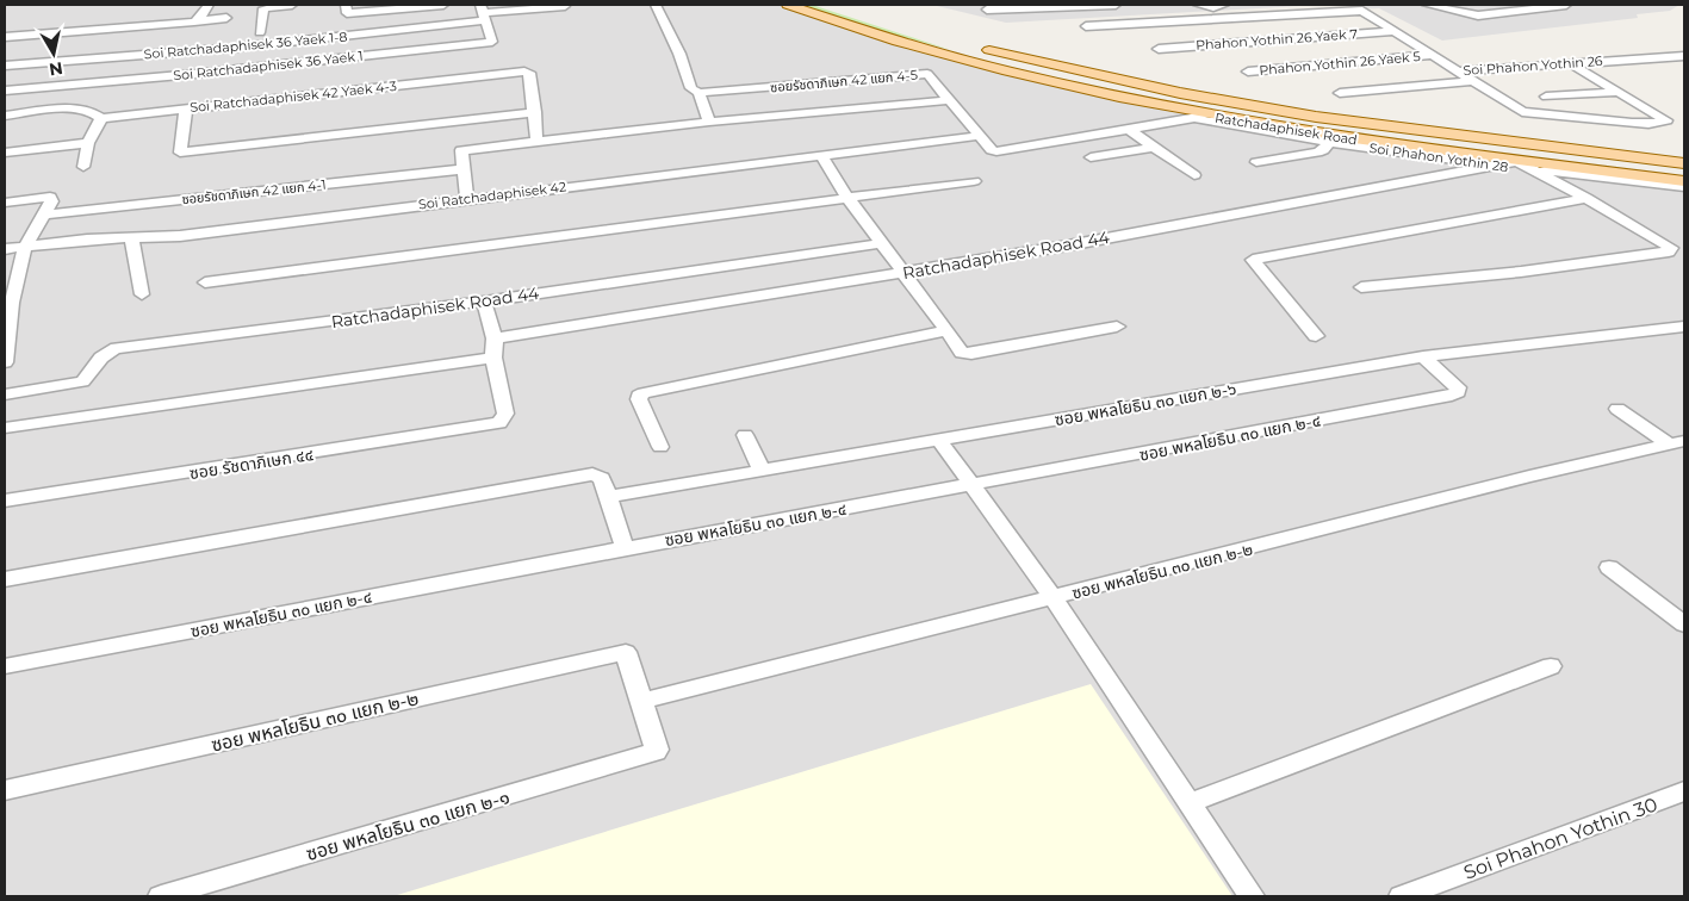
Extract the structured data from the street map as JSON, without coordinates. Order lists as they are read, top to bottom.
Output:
{
  "streets": {
    "main road": ["Ratchadaphisek Road"],
    "street": [
      "Phahon Yothin 26 Yaek 7",
      "Soi Ratchadaphisek 36 Yaek 1-8",
      "Phahon Yothin 26 Yaek 5",
      "Soi Ratchadaphisek 36 Yaek 1",
      "Soi Phahon Yothin 26",
      "ซอยรัชดาภิเษก 42 แยก 4-5",
      "Soi Ratchadaphisek 42 Yaek 4-3",
      "Soi Phahon Yothin 28",
      "ซอยรัชดาภิเษก 42 แยก 4-1",
      "Soi Ratchadaphisek 42",
      "Ratchadaphisek Road 44",
      "ซอย พหลโยธิน ๓๐ แยก ๒-๖",
      "ซอย พหลโยธิน ๓๐ แยก ๒-๔",
      "ซอย รัชดาภิเษก ๔๔",
      "ซอย พหลโยธิน ๓๐ แยก ๒-๒",
      "ซอย พหลโยธิน ๓๐ แยก ๒-๑",
      "Soi Phahon Yothin 30"
    ]
  },
  "crossings": [
    ["Phahon Yothin 26 Yaek 7", "Soi Phahon Yothin 26"],
    ["Soi Ratchadaphisek 36 Yaek 1-8", "Soi Ratchadaphisek 36 Yaek 1"],
    ["Phahon Yothin 26 Yaek 5", "Soi Phahon Yothin 26"],
    ["ซอยรัชดาภิเษก 42 แยก 4-5", "Ratchadaphisek Road"],
    ["ซอยรัชดาภิเษก 42 แยก 4-5", "Soi Phahon Yothin 28"],
    ["ซอยรัชดาภิเษก 42 แยก 4-5", "Soi Ratchadaphisek 42"],
    ["Ratchadaphisek Road", "Soi Phahon Yothin 28"],
    ["Ratchadaphisek Road", "Ratchadaphisek Road 44"],
    ["Soi Phahon Yothin 28", "Ratchadaphisek Road 44"],
    ["ซอย พหลโยธิน ๓๐ แยก ๒-๖", "ซอย พหลโยธิน ๓๐ แยก ๒-๔"],
    ["ซอย พหลโยธิน ๓๐ แยก ๒-๒", "ซอย พหลโยธิน ๓๐ แยก ๒-๑"]
  ],
  "north": "bottom"
}
